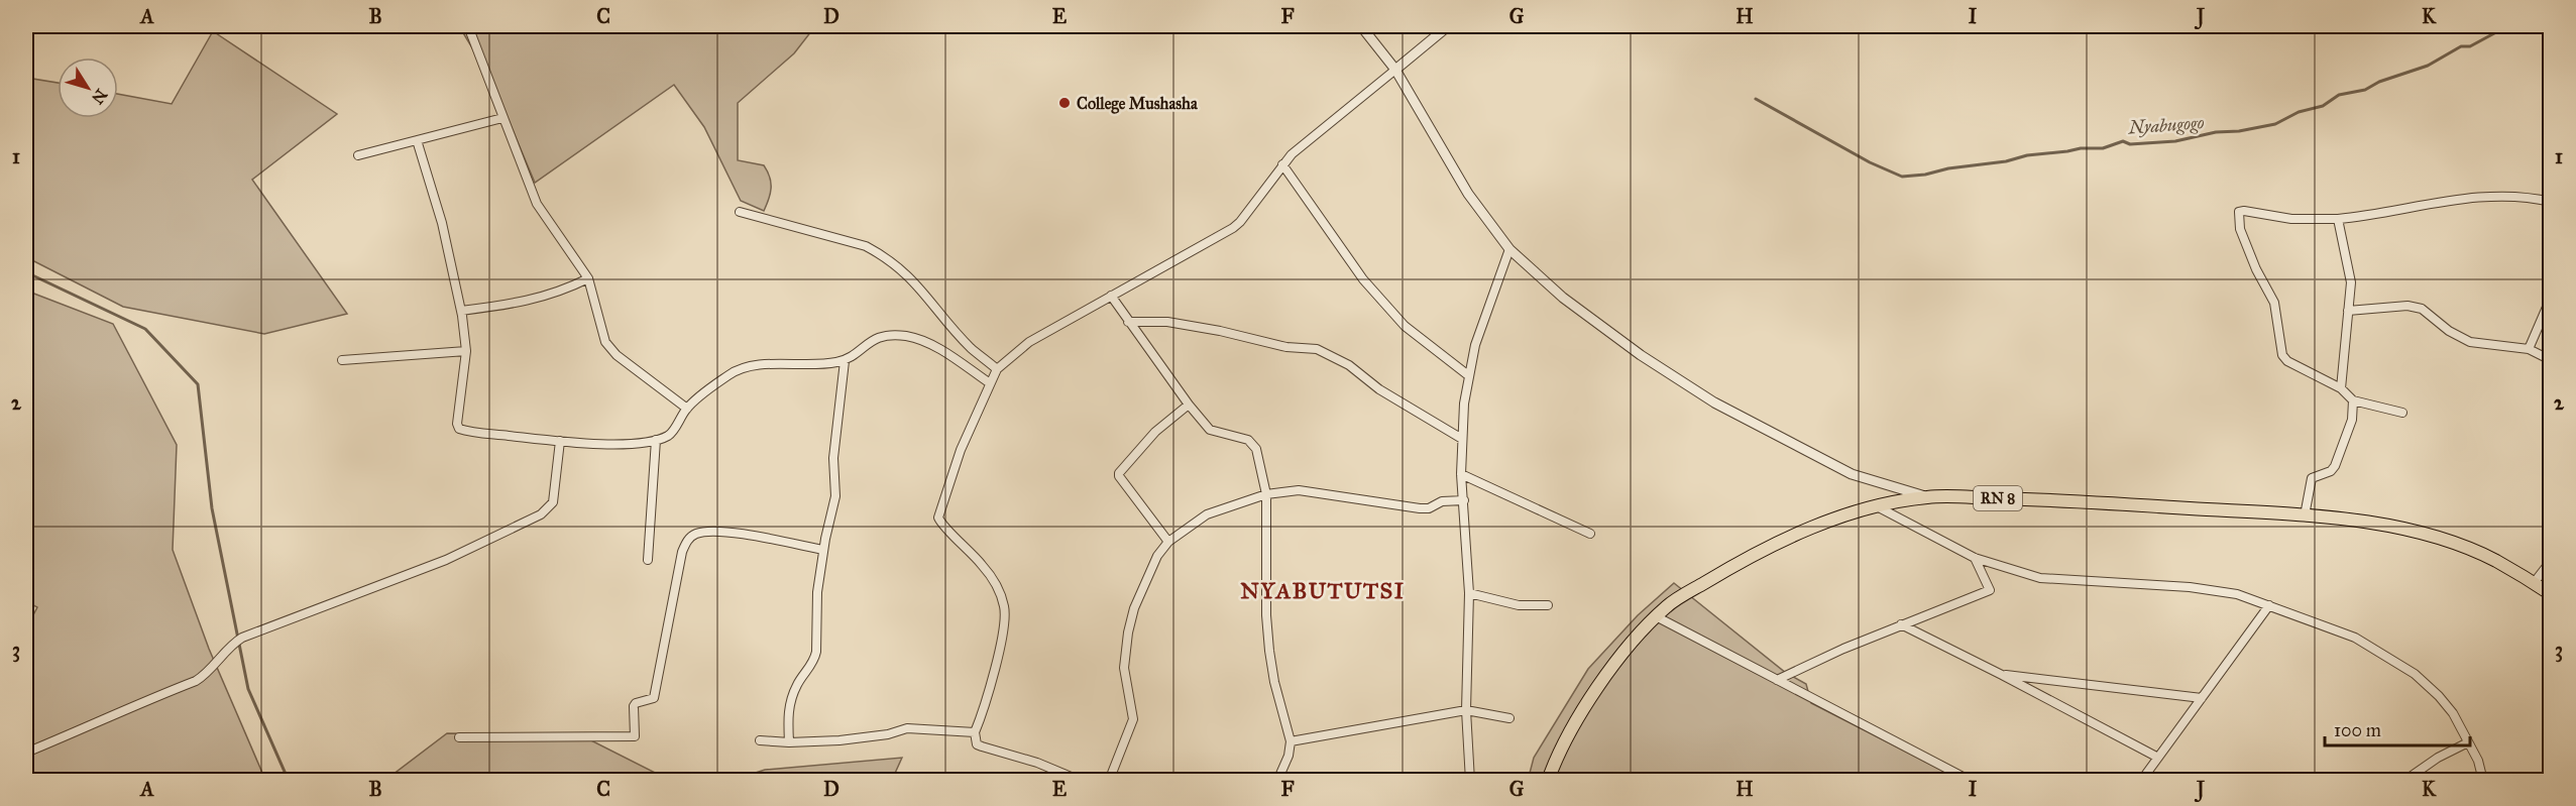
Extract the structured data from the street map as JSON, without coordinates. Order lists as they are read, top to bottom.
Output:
{
  "streets": {
    "main road": ["RN 8"]
  },
  "districts": ["NYABUTUTSI"],
  "water": ["Nyabugogo"],
  "places": ["College Mushasha"],
  "scale_bar": "100 m",
  "north": "bottom right",
  "grid": {
    "columns": [
      "A",
      "B",
      "C",
      "D",
      "E",
      "F",
      "G",
      "H",
      "I",
      "J",
      "K"
    ],
    "rows": ["1", "2", "3"]
  }
}
